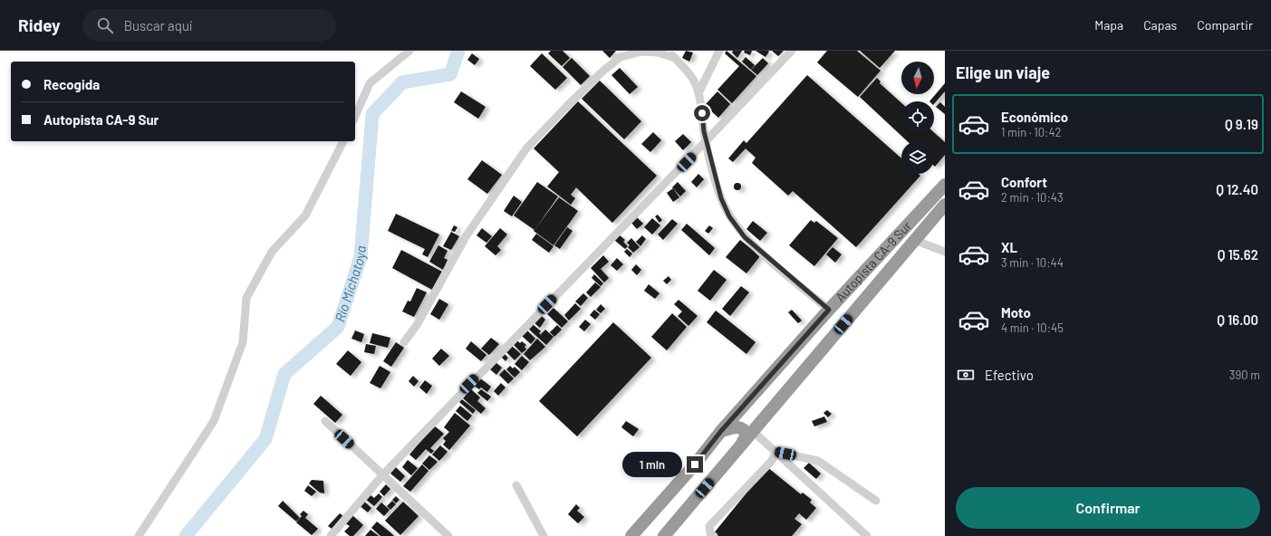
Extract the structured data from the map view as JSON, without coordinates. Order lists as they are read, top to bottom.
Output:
{
  "streets": {
    "highway": ["Autopista CA-9 Sur"]
  },
  "water": ["Río Michatoya"],
  "north": "bottom",
  "page": {
    "header": "Ridey",
    "search": "Buscar aquí",
    "nav": ["Mapa", "Capas", "Compartir"],
    "heading": "Elige un viaje",
    "banner": ["Recogida", "Autopista CA-9 Sur"],
    "list": [
      {
        "name": "Económico",
        "note": "1 min · 10:42",
        "value": "Q 9.19"
      },
      {
        "name": "Confort",
        "note": "2 min · 10:43",
        "value": "Q 12.40"
      },
      {
        "name": "XL",
        "note": "3 min · 10:44",
        "value": "Q 15.62"
      },
      {
        "name": "Moto",
        "note": "4 min · 10:45",
        "value": "Q 16.00"
      }
    ],
    "pay": ["Efectivo", "390 m"],
    "bubble": "1 min",
    "buttons": "Confirmar"
  }
}
